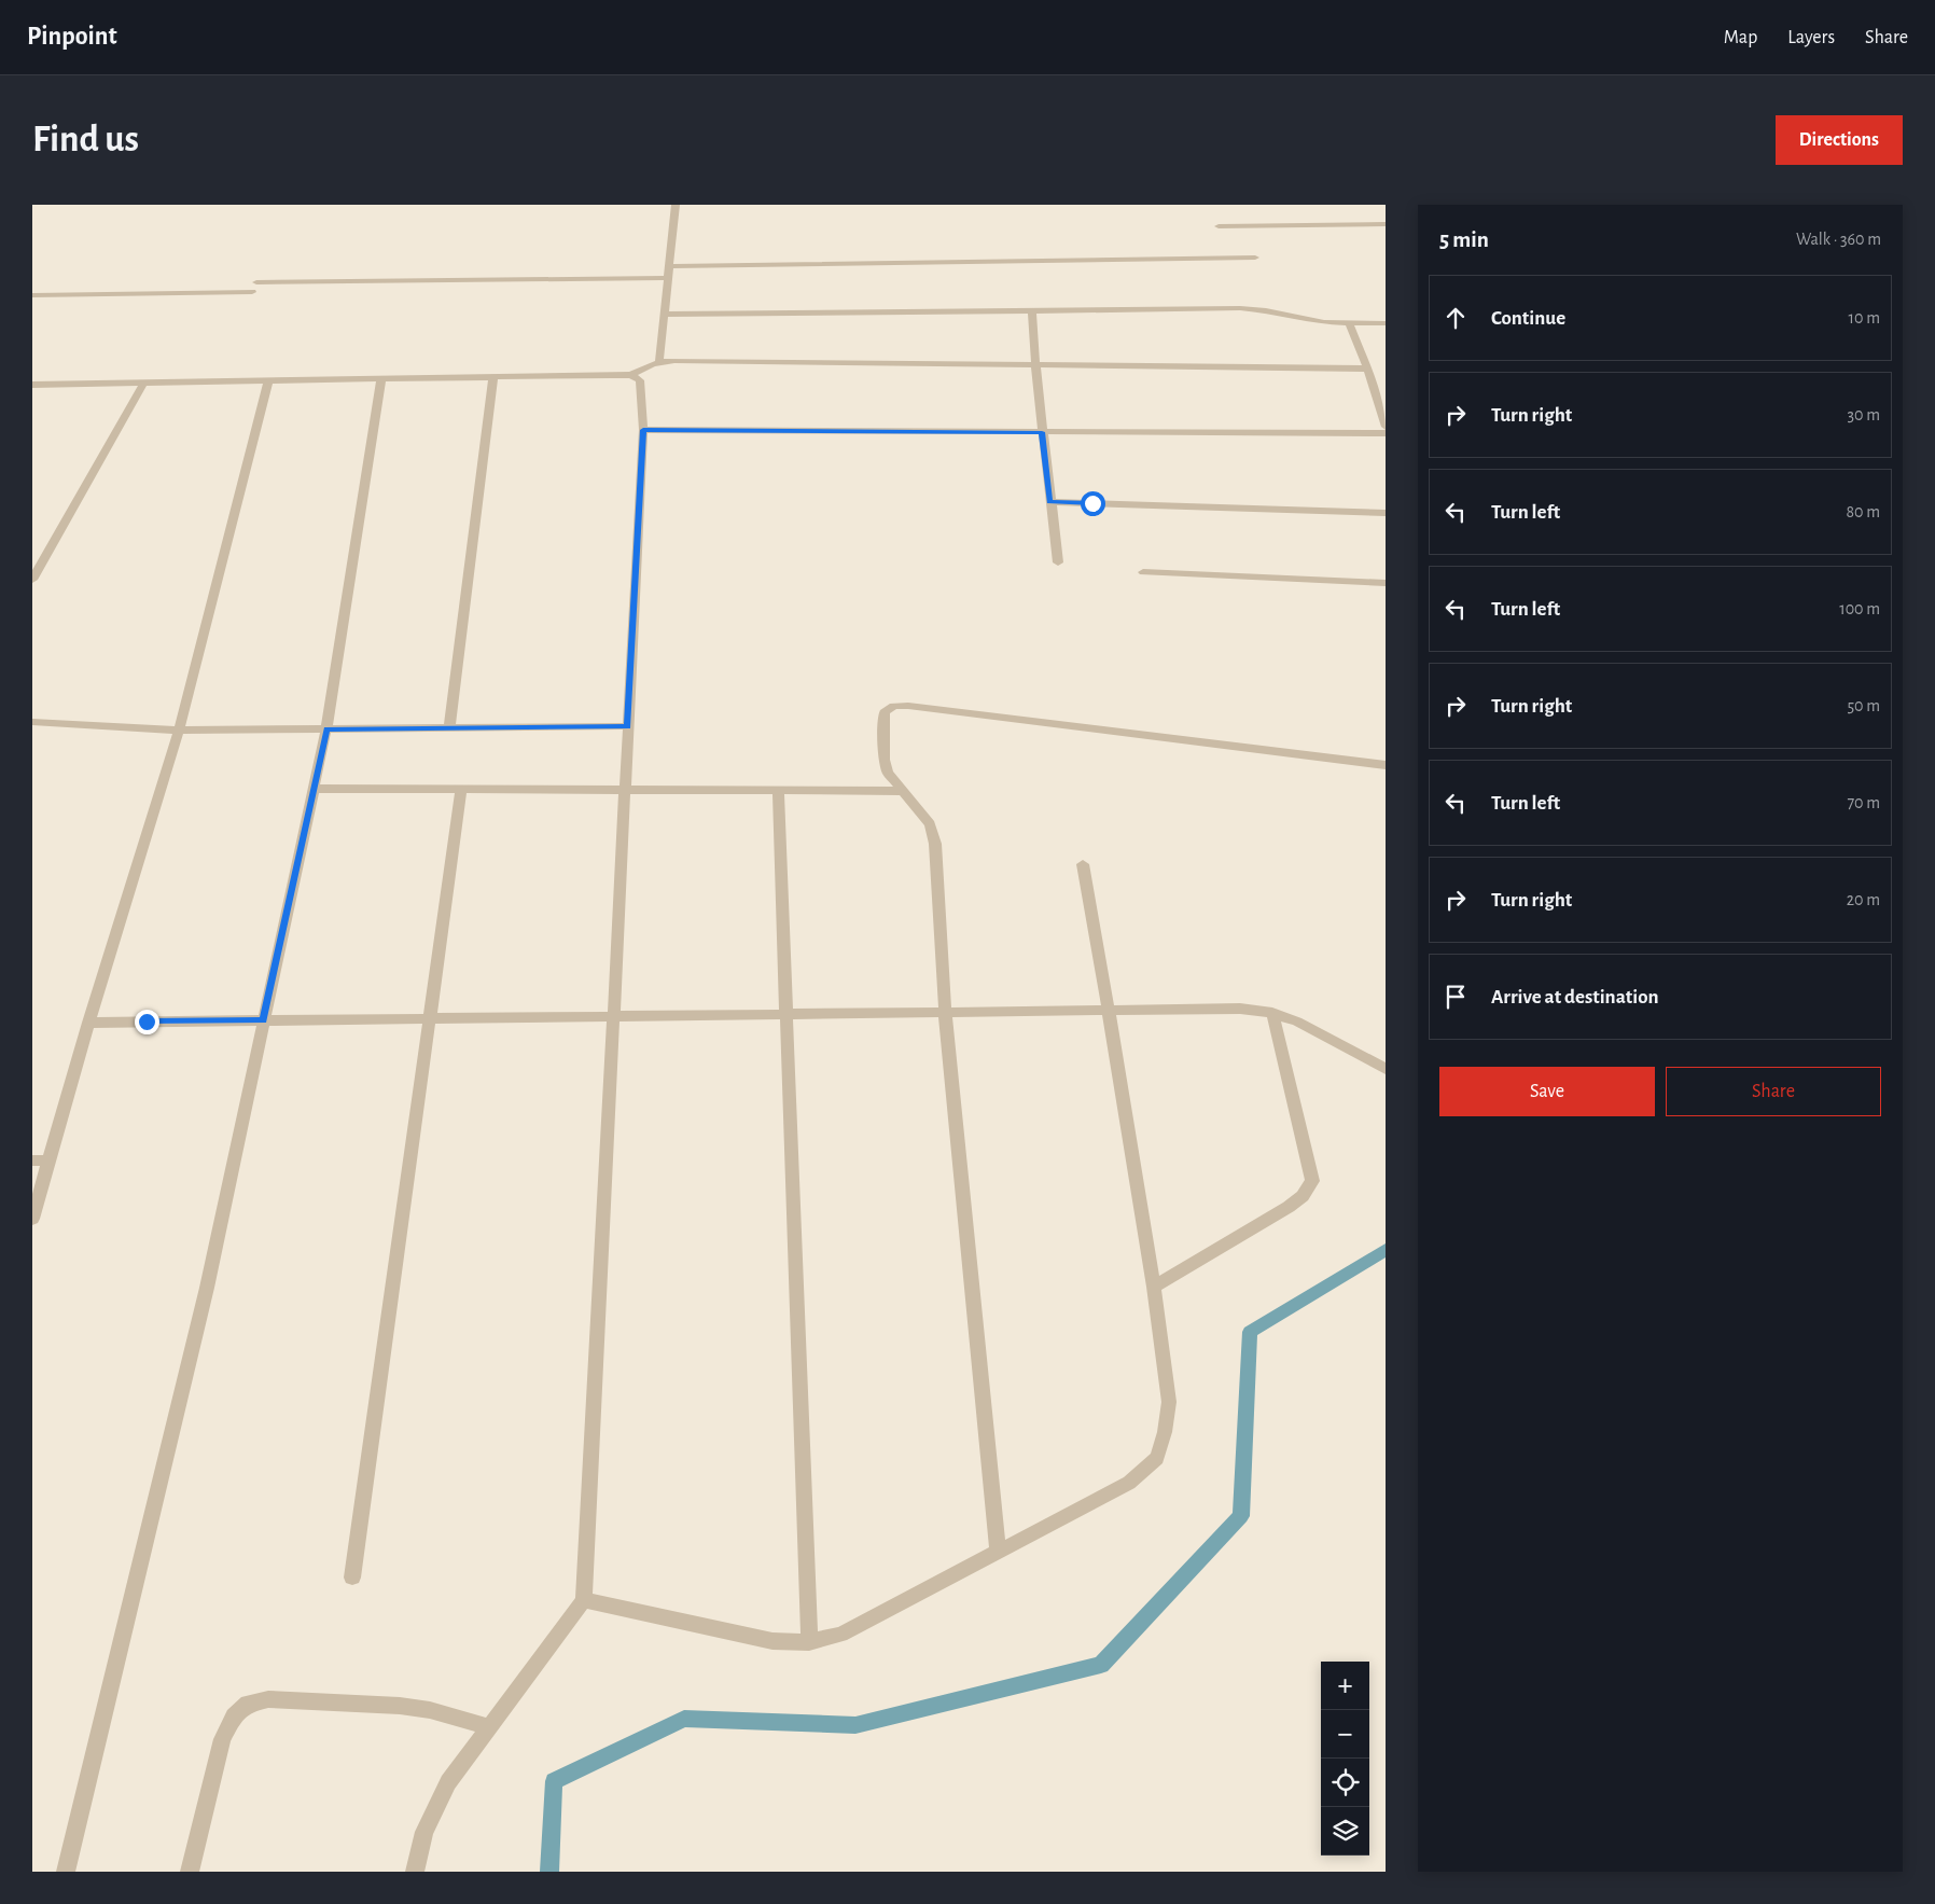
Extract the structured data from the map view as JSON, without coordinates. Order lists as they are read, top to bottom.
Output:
{
  "page": {
    "header": "Pinpoint",
    "nav": ["Map", "Layers", "Share"],
    "buttons": [
      "Directions",
      ["Save", "Share"]
    ],
    "title": "Find us",
    "heading": ["5 min", "Walk · 360 m"],
    "list": [
      ["Continue", "10 m"],
      ["Turn right", "30 m"],
      ["Turn left", "80 m"],
      ["Turn left", "100 m"],
      ["Turn right", "50 m"],
      ["Turn left", "70 m"],
      ["Turn right", "20 m"],
      "Arrive at destination"
    ],
    "map_buttons": ["+", "−"]
  }
}
